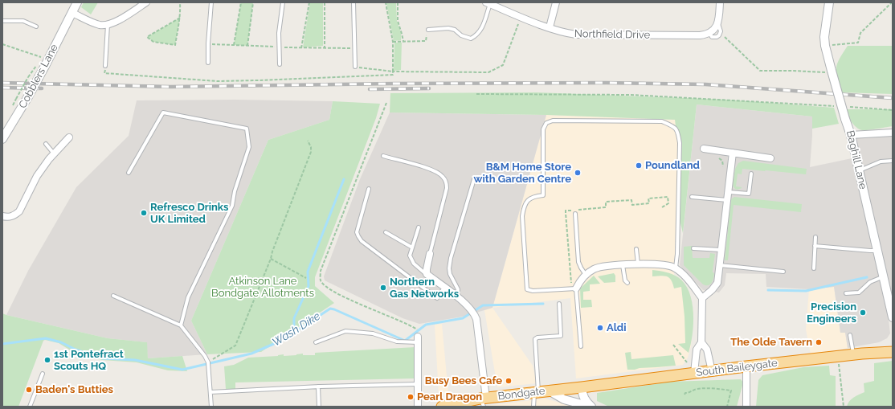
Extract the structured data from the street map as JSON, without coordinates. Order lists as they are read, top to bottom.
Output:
{
  "streets": {
    "highway": ["South Baileygate", "Bondgate"],
    "street": ["Northfield Drive", "Cobblers Lane", "Baghill Lane"]
  },
  "crossings": [
    ["South Baileygate", "Bondgate"]
  ],
  "water": ["Wash Dike"],
  "parks": ["Atkinson Lane Bondgate Allotments"],
  "places": [
    "Poundland",
    "B&M Home Store with Garden Centre",
    "Refresco Drinks UK Limited",
    "Northern Gas Networks",
    "Precision Engineers",
    "Aldi",
    "The Olde Tavern",
    "1st Pontefract Scouts HQ",
    "Busy Bees Cafe",
    "Baden's Butties",
    "Pearl Dragon"
  ]
}
